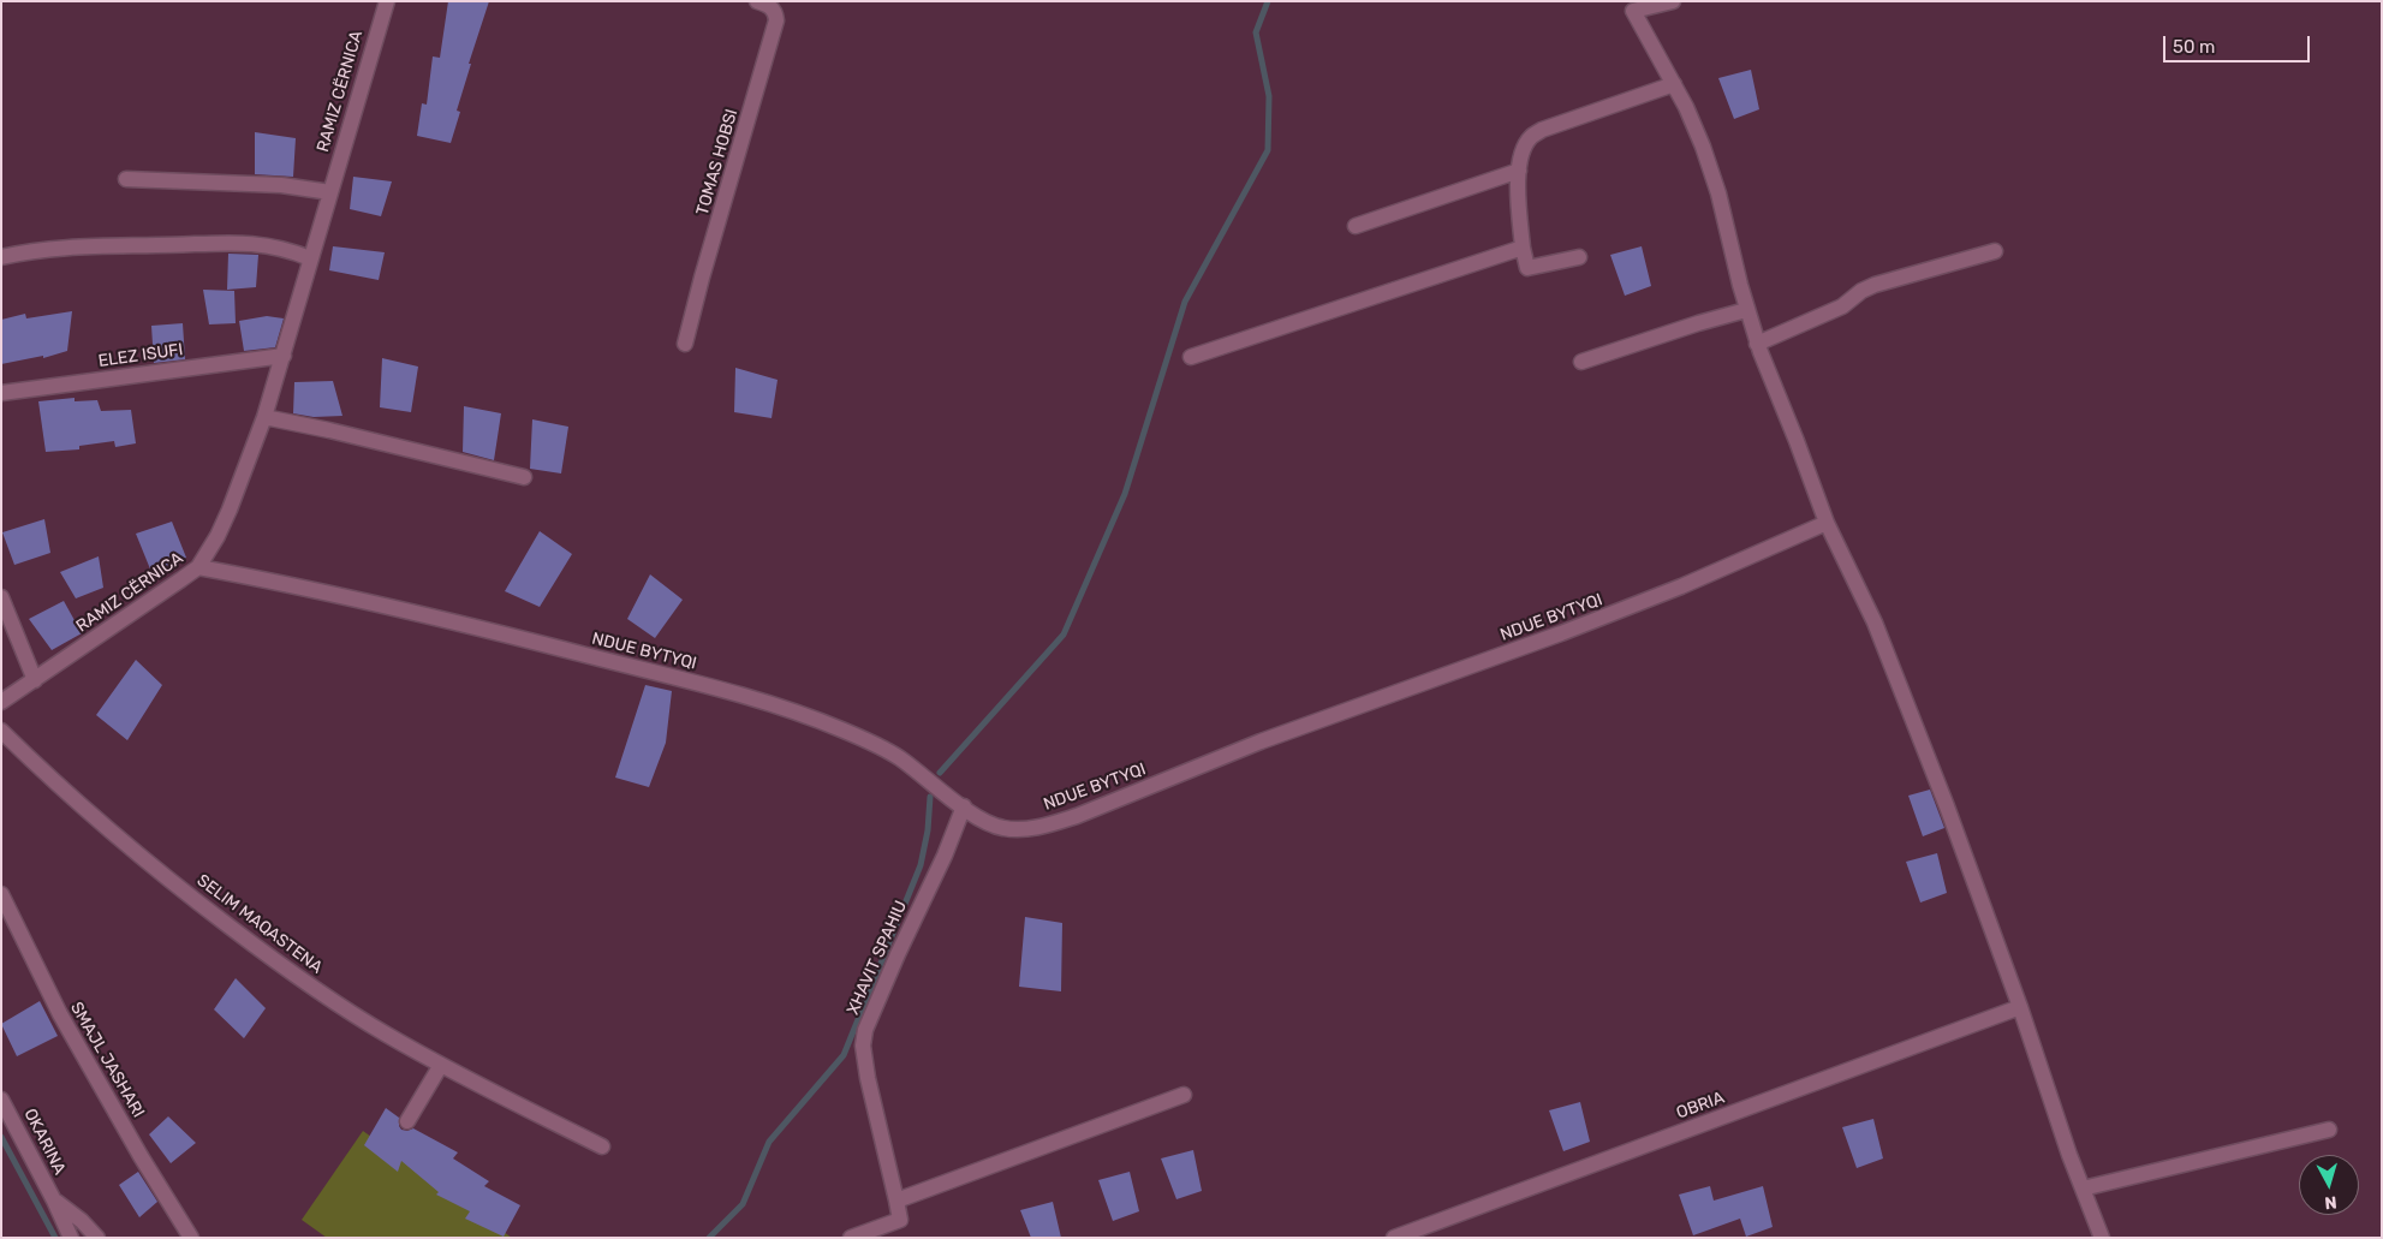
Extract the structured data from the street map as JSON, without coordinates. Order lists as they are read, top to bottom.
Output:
{
  "streets": {
    "street": [
      "RAMIZ CËRNICA",
      "TOMAS HOBSI",
      "ELEZ ISUFI",
      "NDUE BYTYQI",
      "SELIM MAQASTENA",
      "XHAVIT SPAHIU",
      "SMAJL JASHARI",
      "OBRIA",
      "OKARINA"
    ]
  },
  "crossings": [
    ["RAMIZ CËRNICA", "ELEZ ISUFI"],
    ["RAMIZ CËRNICA", "NDUE BYTYQI"],
    ["NDUE BYTYQI", "XHAVIT SPAHIU"]
  ],
  "scale_bar": "50 m",
  "north": "bottom"
}
